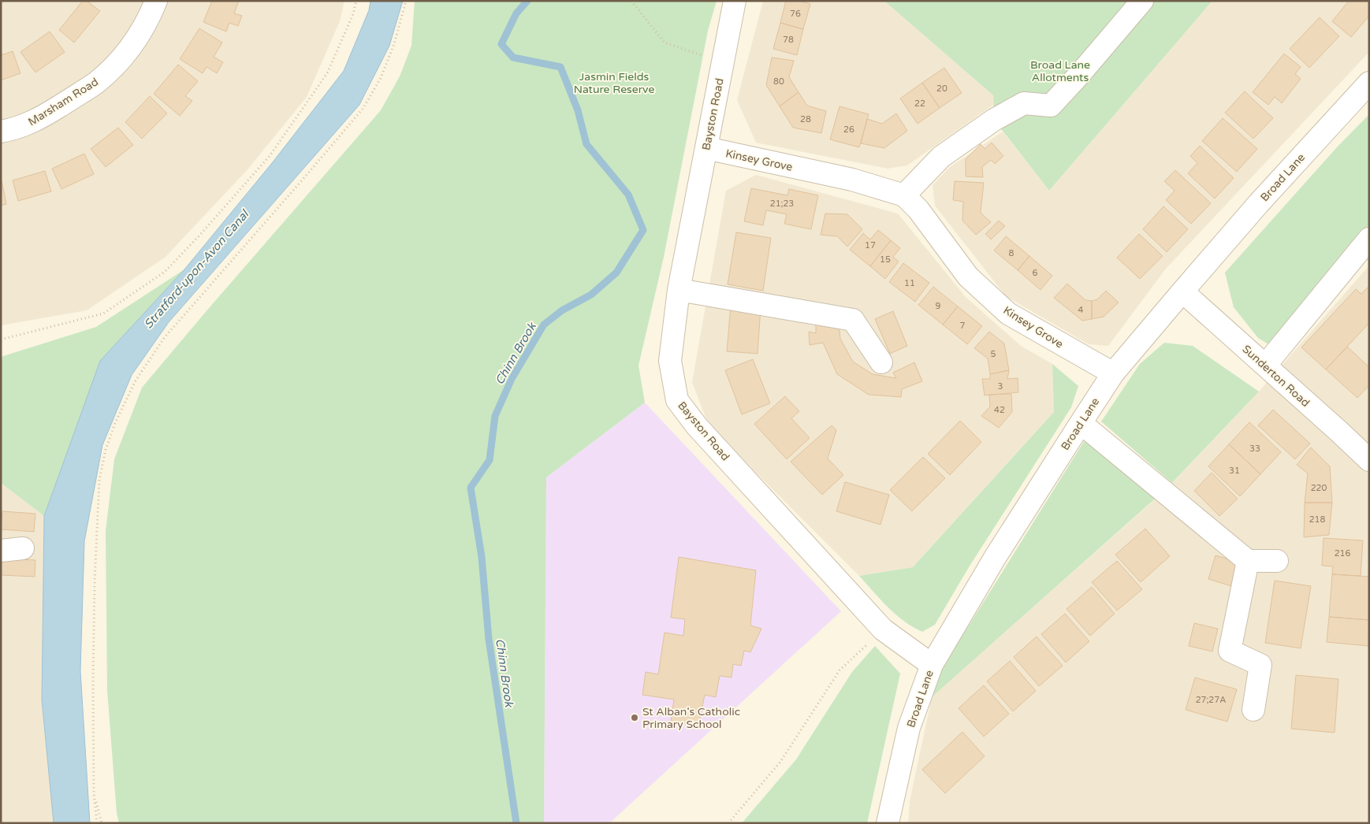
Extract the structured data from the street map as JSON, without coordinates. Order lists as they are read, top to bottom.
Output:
{
  "streets": {
    "street": [
      "Marsham Road",
      "Bayston Road",
      "Kinsey Grove",
      "Broad Lane",
      "Sunderton Road"
    ]
  },
  "crossings": [
    ["Bayston Road", "Kinsey Grove"],
    ["Bayston Road", "Broad Lane"],
    ["Kinsey Grove", "Broad Lane"],
    ["Broad Lane", "Sunderton Road"]
  ],
  "water": ["Stratford-upon-Avon Canal", "Chinn Brook"],
  "parks": ["Broad Lane Allotments", "Jasmin Fields Nature Reserve"],
  "places": ["St Alban's Catholic Primary School"],
  "house_numbers": [
    "76",
    "78",
    "80",
    "20",
    "22",
    "28",
    "26",
    "21;23",
    "17",
    "8",
    "15",
    "6",
    "11",
    "9",
    "4",
    "7",
    "5",
    "3",
    "42",
    "33",
    "31",
    "220",
    "218",
    "216",
    "27;27A"
  ]
}
